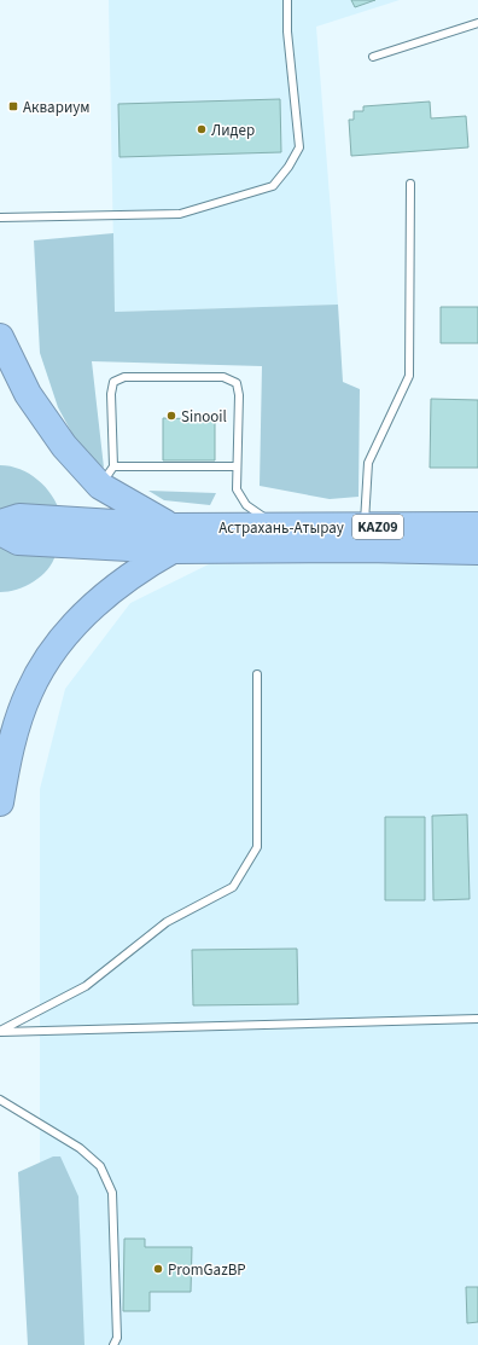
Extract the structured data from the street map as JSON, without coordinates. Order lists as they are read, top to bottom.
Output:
{
  "streets": {
    "highway": ["Астрахань-Атырау", "KAZ09"]
  },
  "crossings": [
    ["Астрахань-Атырау", "KAZ09"]
  ],
  "places": {
    "transit": ["Аквариум"],
    "other": ["Лидер", "Sinooil", "PromGazBP"]
  }
}
